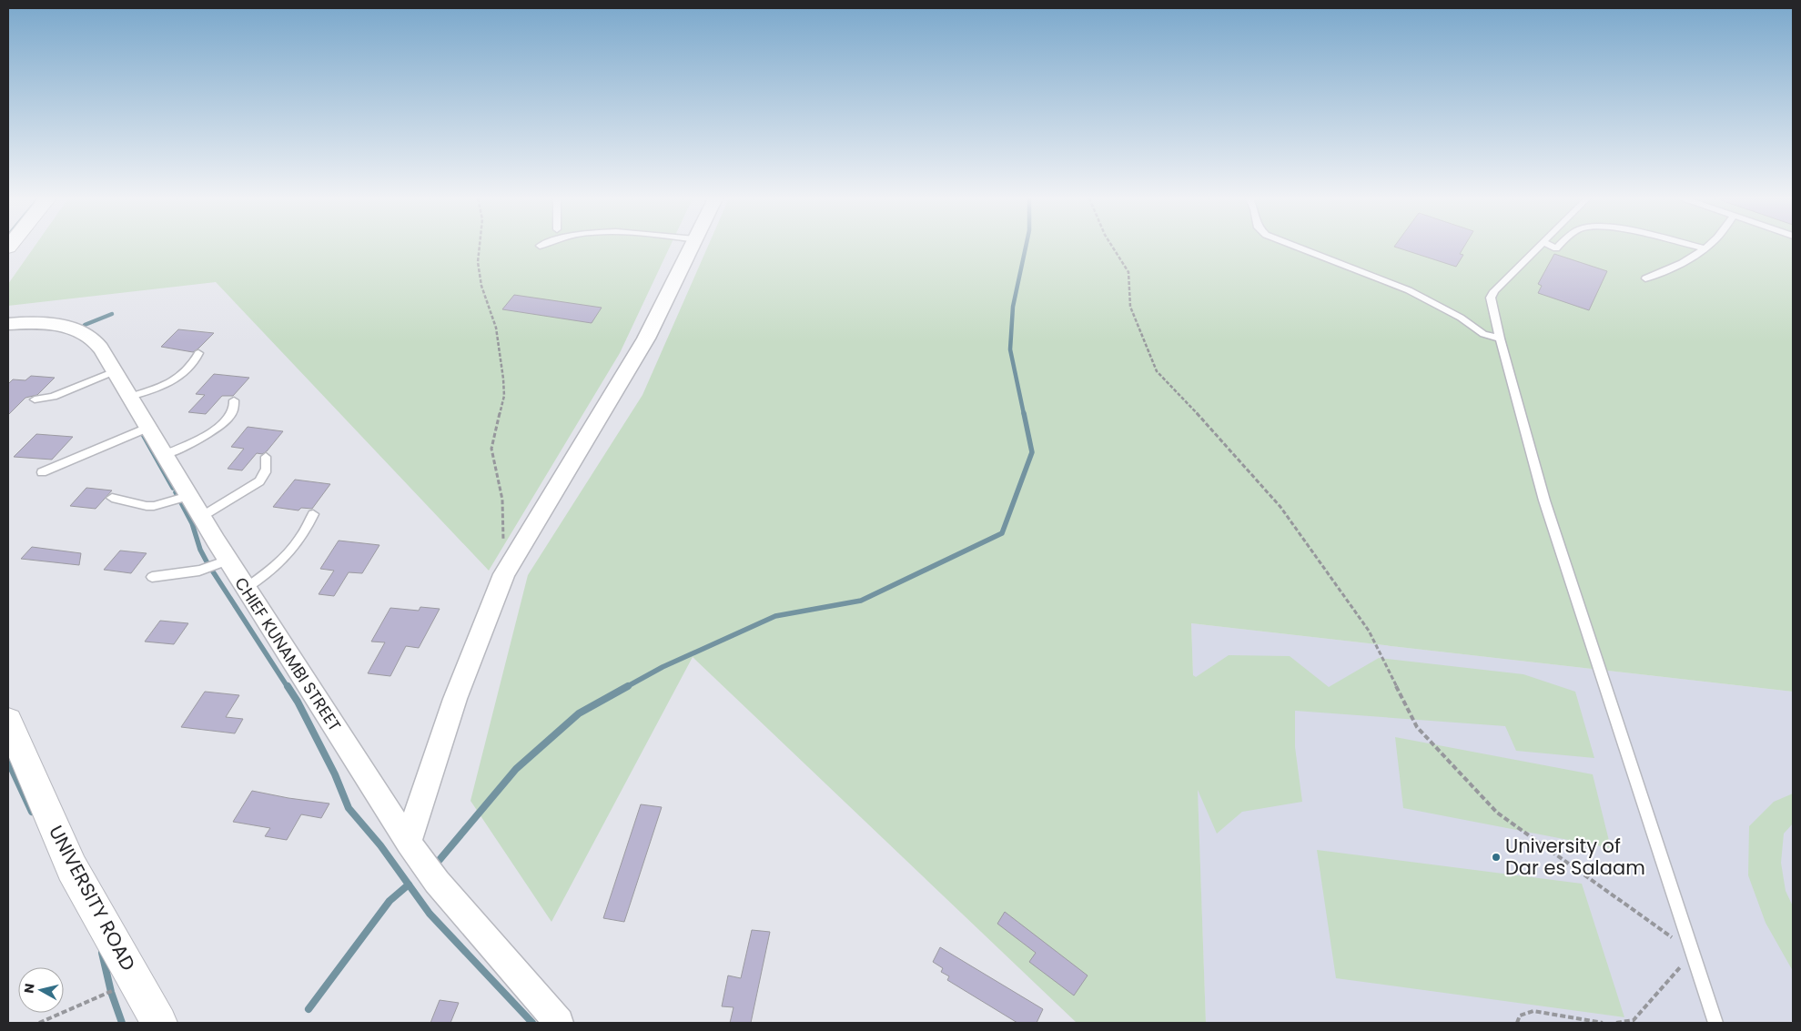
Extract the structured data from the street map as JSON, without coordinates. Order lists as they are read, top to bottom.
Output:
{
  "streets": {
    "street": ["CHIEF KUNAMBI STREET", "UNIVERSITY ROAD"]
  },
  "places": ["University of Dar es Salaam"],
  "north": "left"
}
